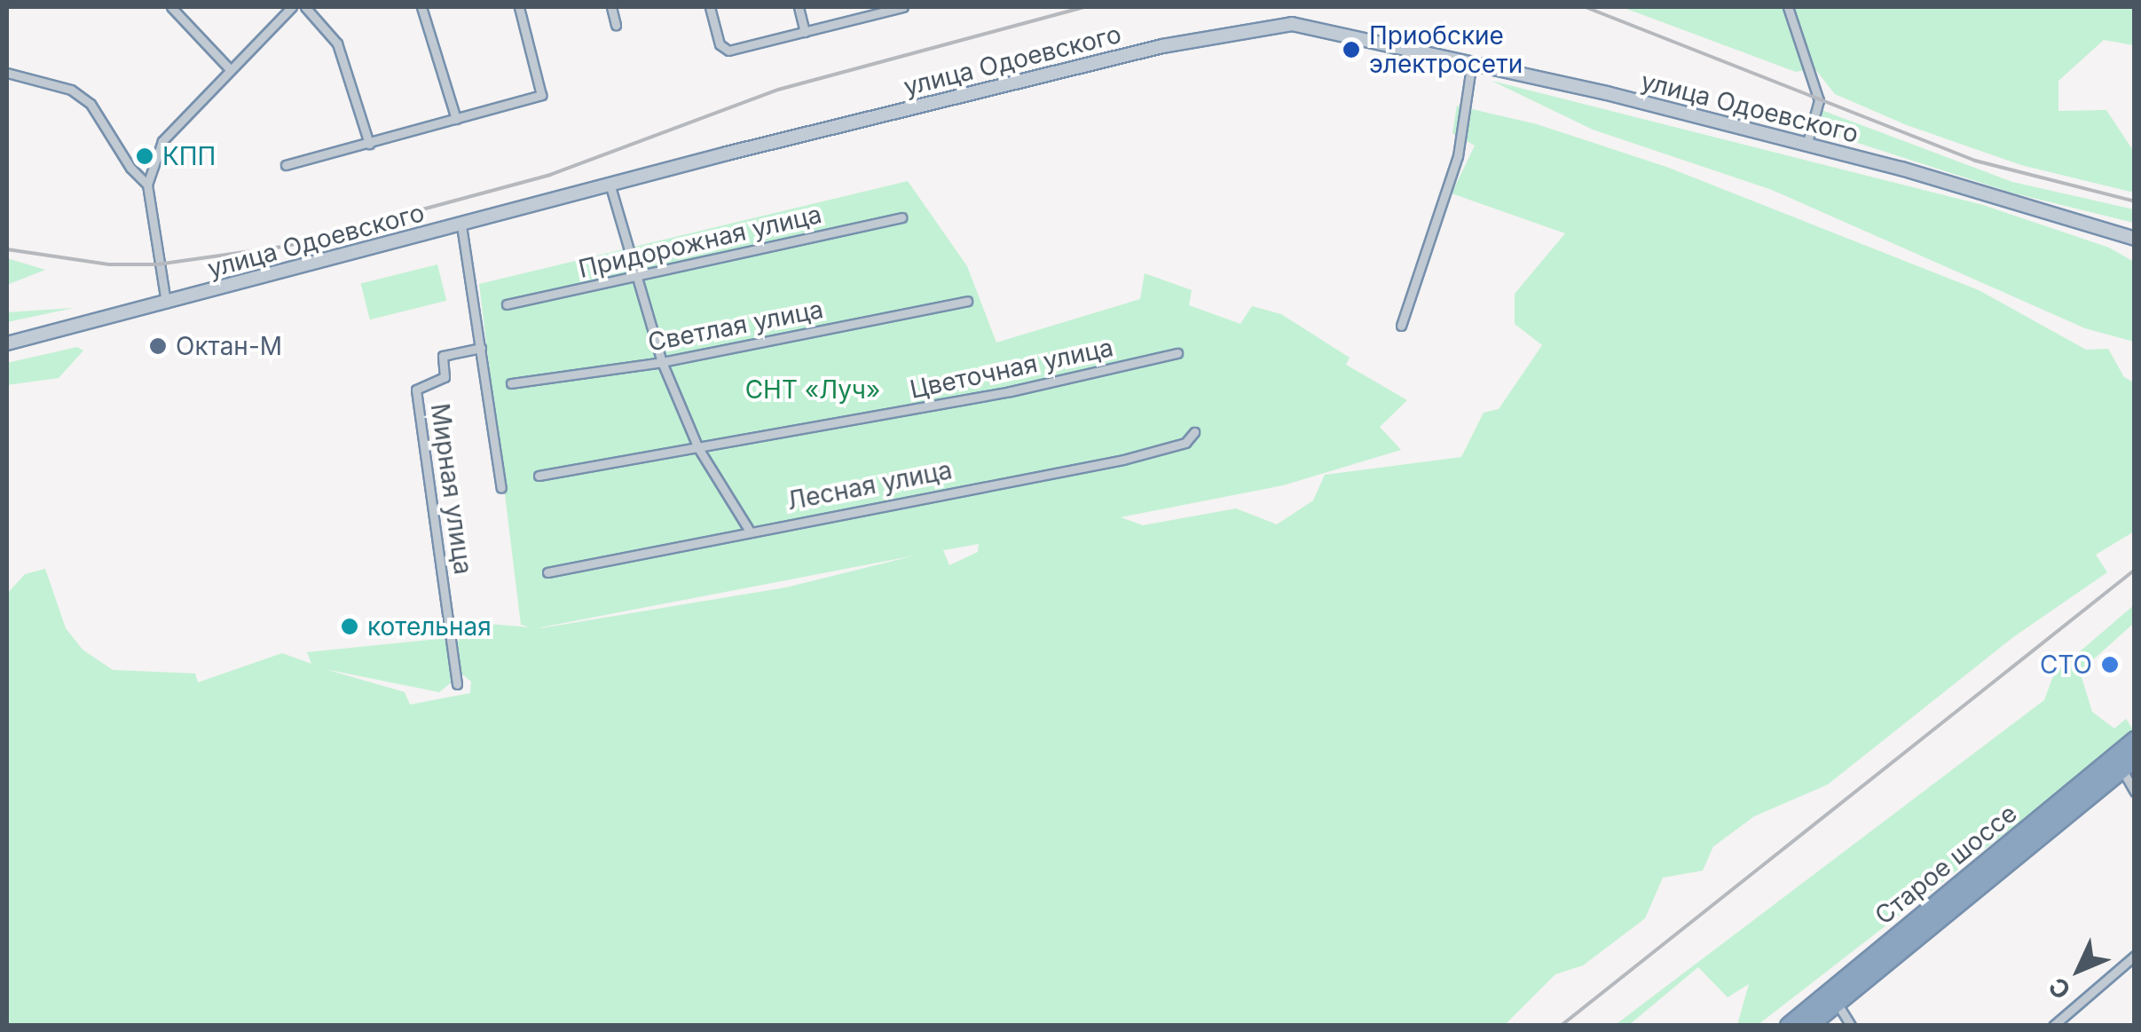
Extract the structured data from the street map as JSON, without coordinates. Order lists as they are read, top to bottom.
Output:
{
  "streets": {
    "highway": ["Старое шоссе"],
    "street": [
      "улица Одоевского",
      "Придорожная улица",
      "Светлая улица",
      "Цветочная улица",
      "Лесная улица",
      "Мирная улица"
    ]
  },
  "parks": ["СНТ «Луч»"],
  "places": [
    "Приобские электросети",
    "КПП",
    "Октан-М",
    "котельная",
    "СТО"
  ],
  "north": "bottom left"
}
